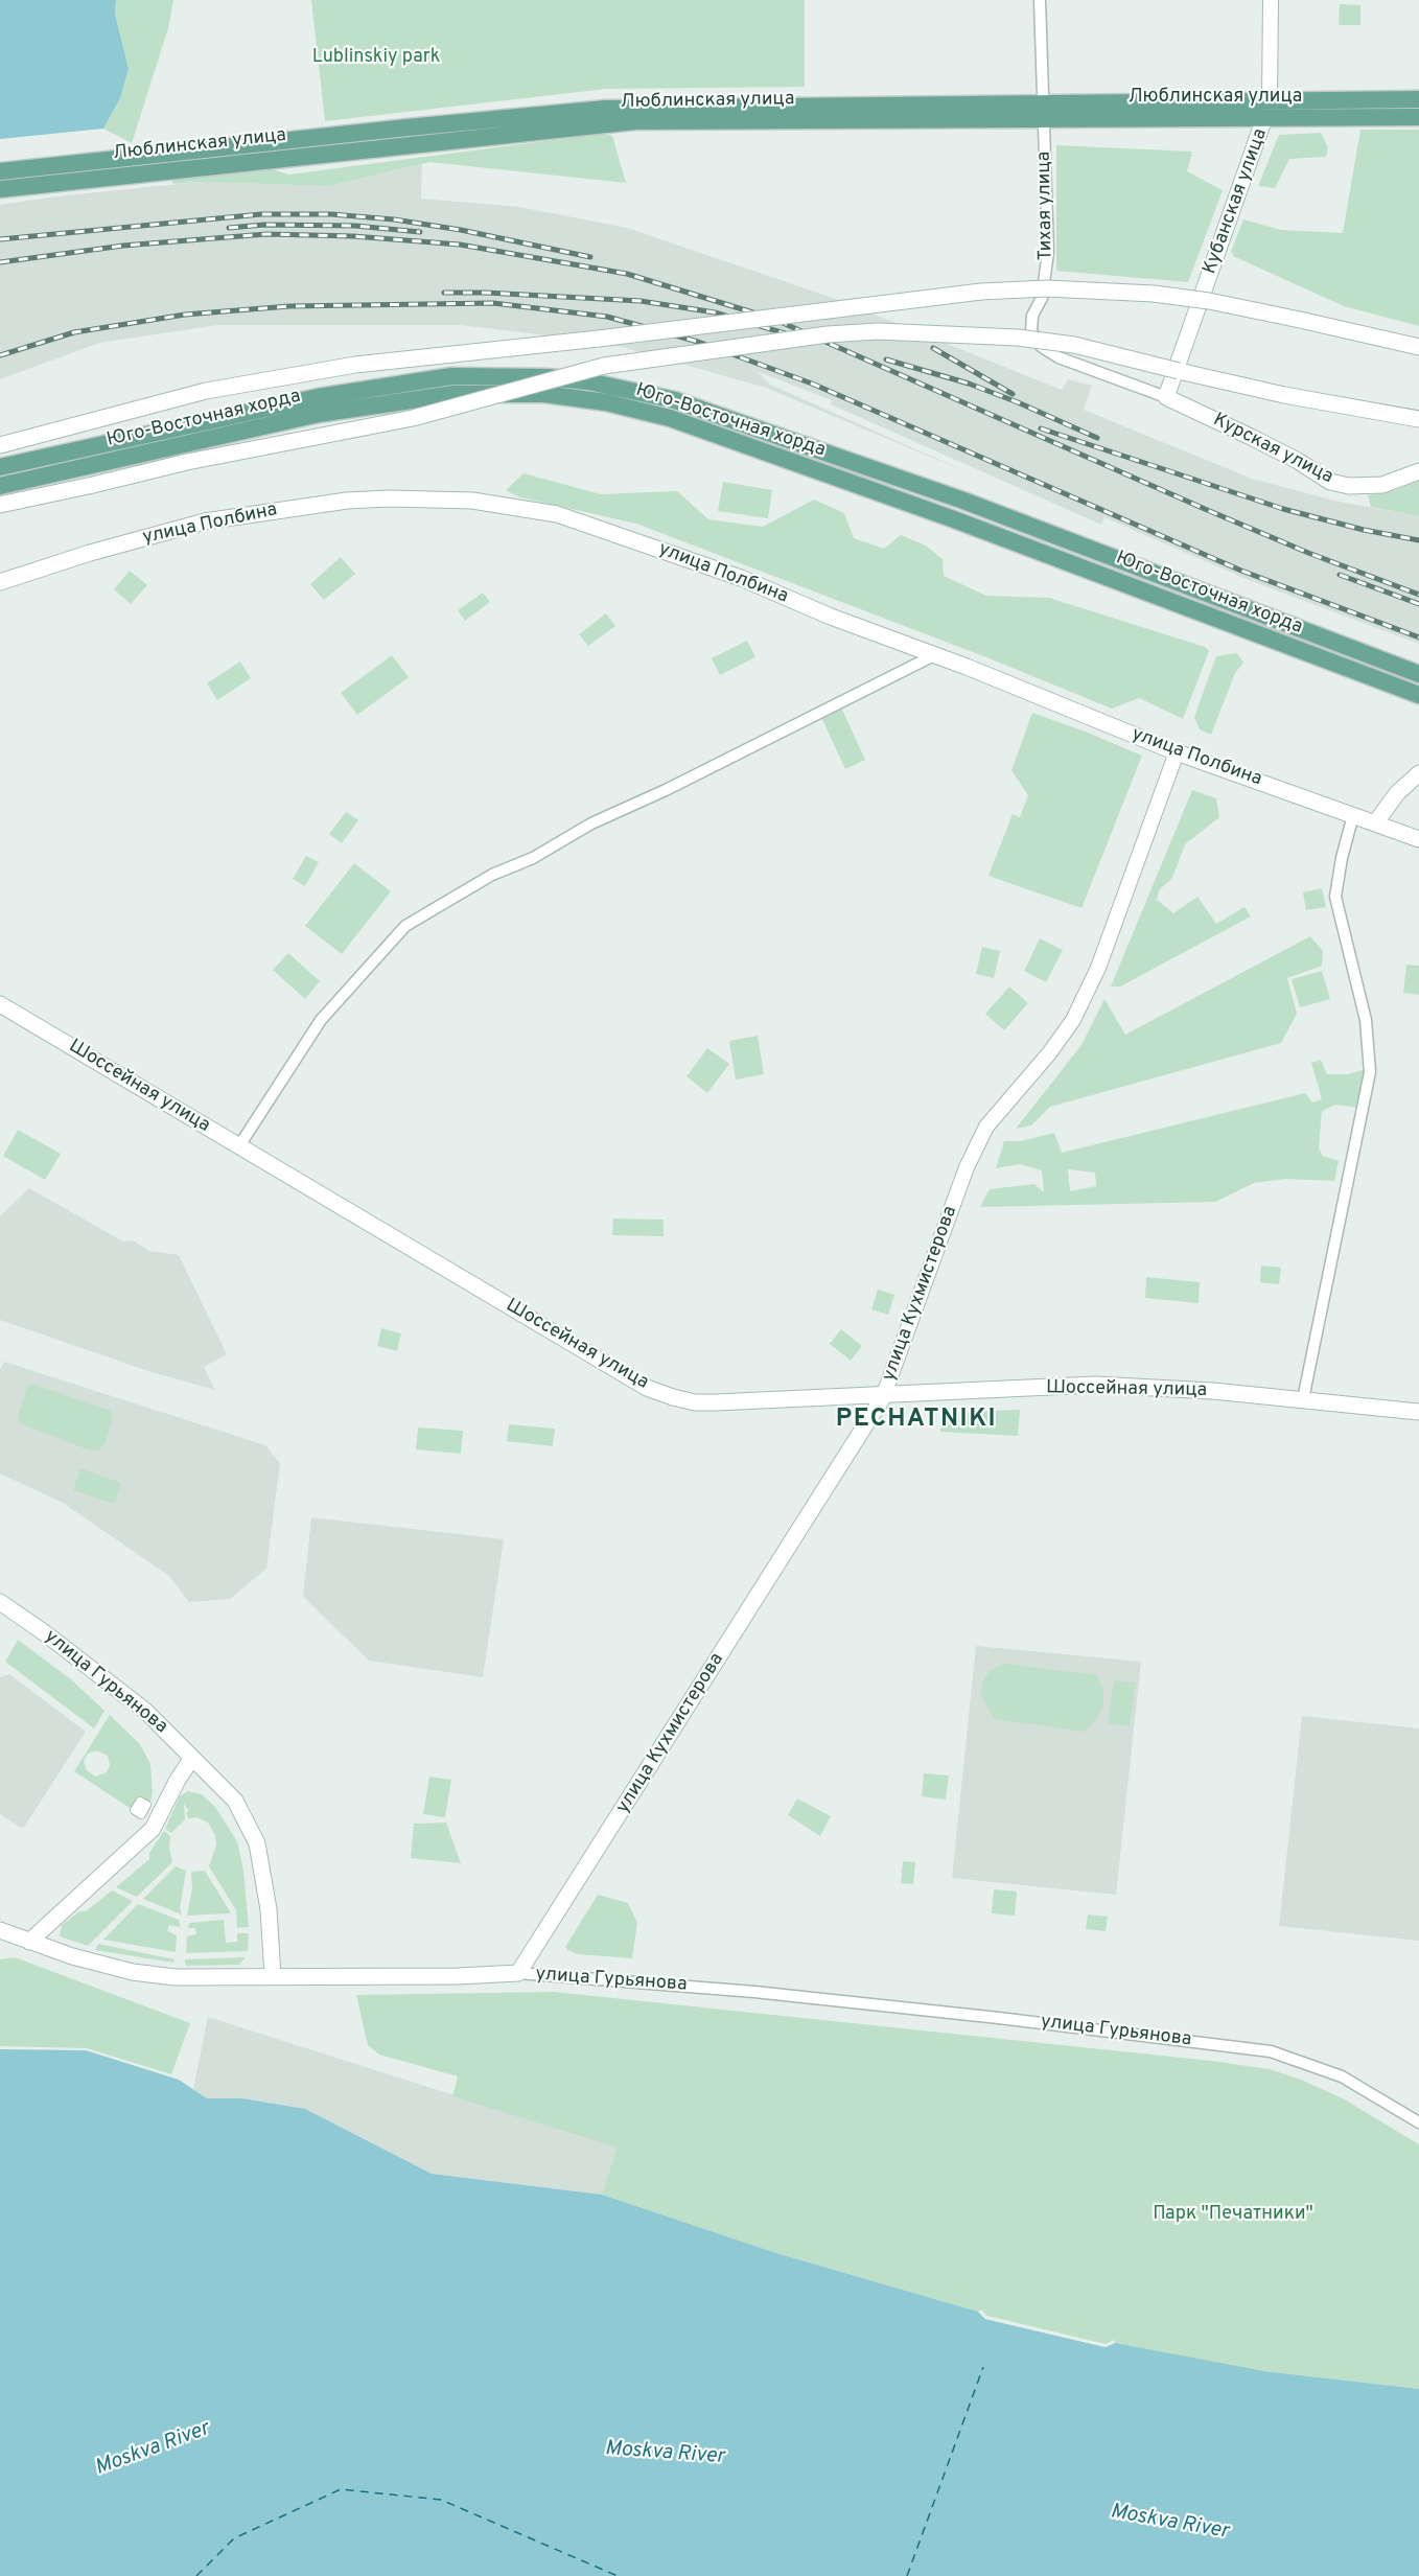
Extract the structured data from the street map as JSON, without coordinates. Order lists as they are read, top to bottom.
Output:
{
  "streets": {
    "main road": [
      "Люблинская улица",
      "Кубанская улица",
      "Юго-Восточная хорда",
      "Курская улица",
      "улица Полбина",
      "Шоссейная улица",
      "улица Кухмистерова",
      "улица Гурьянова"
    ],
    "street": ["Тихая улица"]
  },
  "crossings": [
    ["Люблинская улица", "Кубанская улица"],
    ["Люблинская улица", "Тихая улица"],
    ["Кубанская улица", "Тихая улица"],
    ["Кубанская улица", "Курская улица"],
    ["Тихая улица", "Курская улица"],
    ["улица Полбина", "улица Кухмистерова"],
    ["Шоссейная улица", "улица Кухмистерова"],
    ["улица Кухмистерова", "улица Гурьянова"]
  ],
  "districts": ["PECHATNIKI"],
  "water": ["Moskva River"],
  "parks": ["Lublinskiy park", "Парк \"Печатники\""]
}
